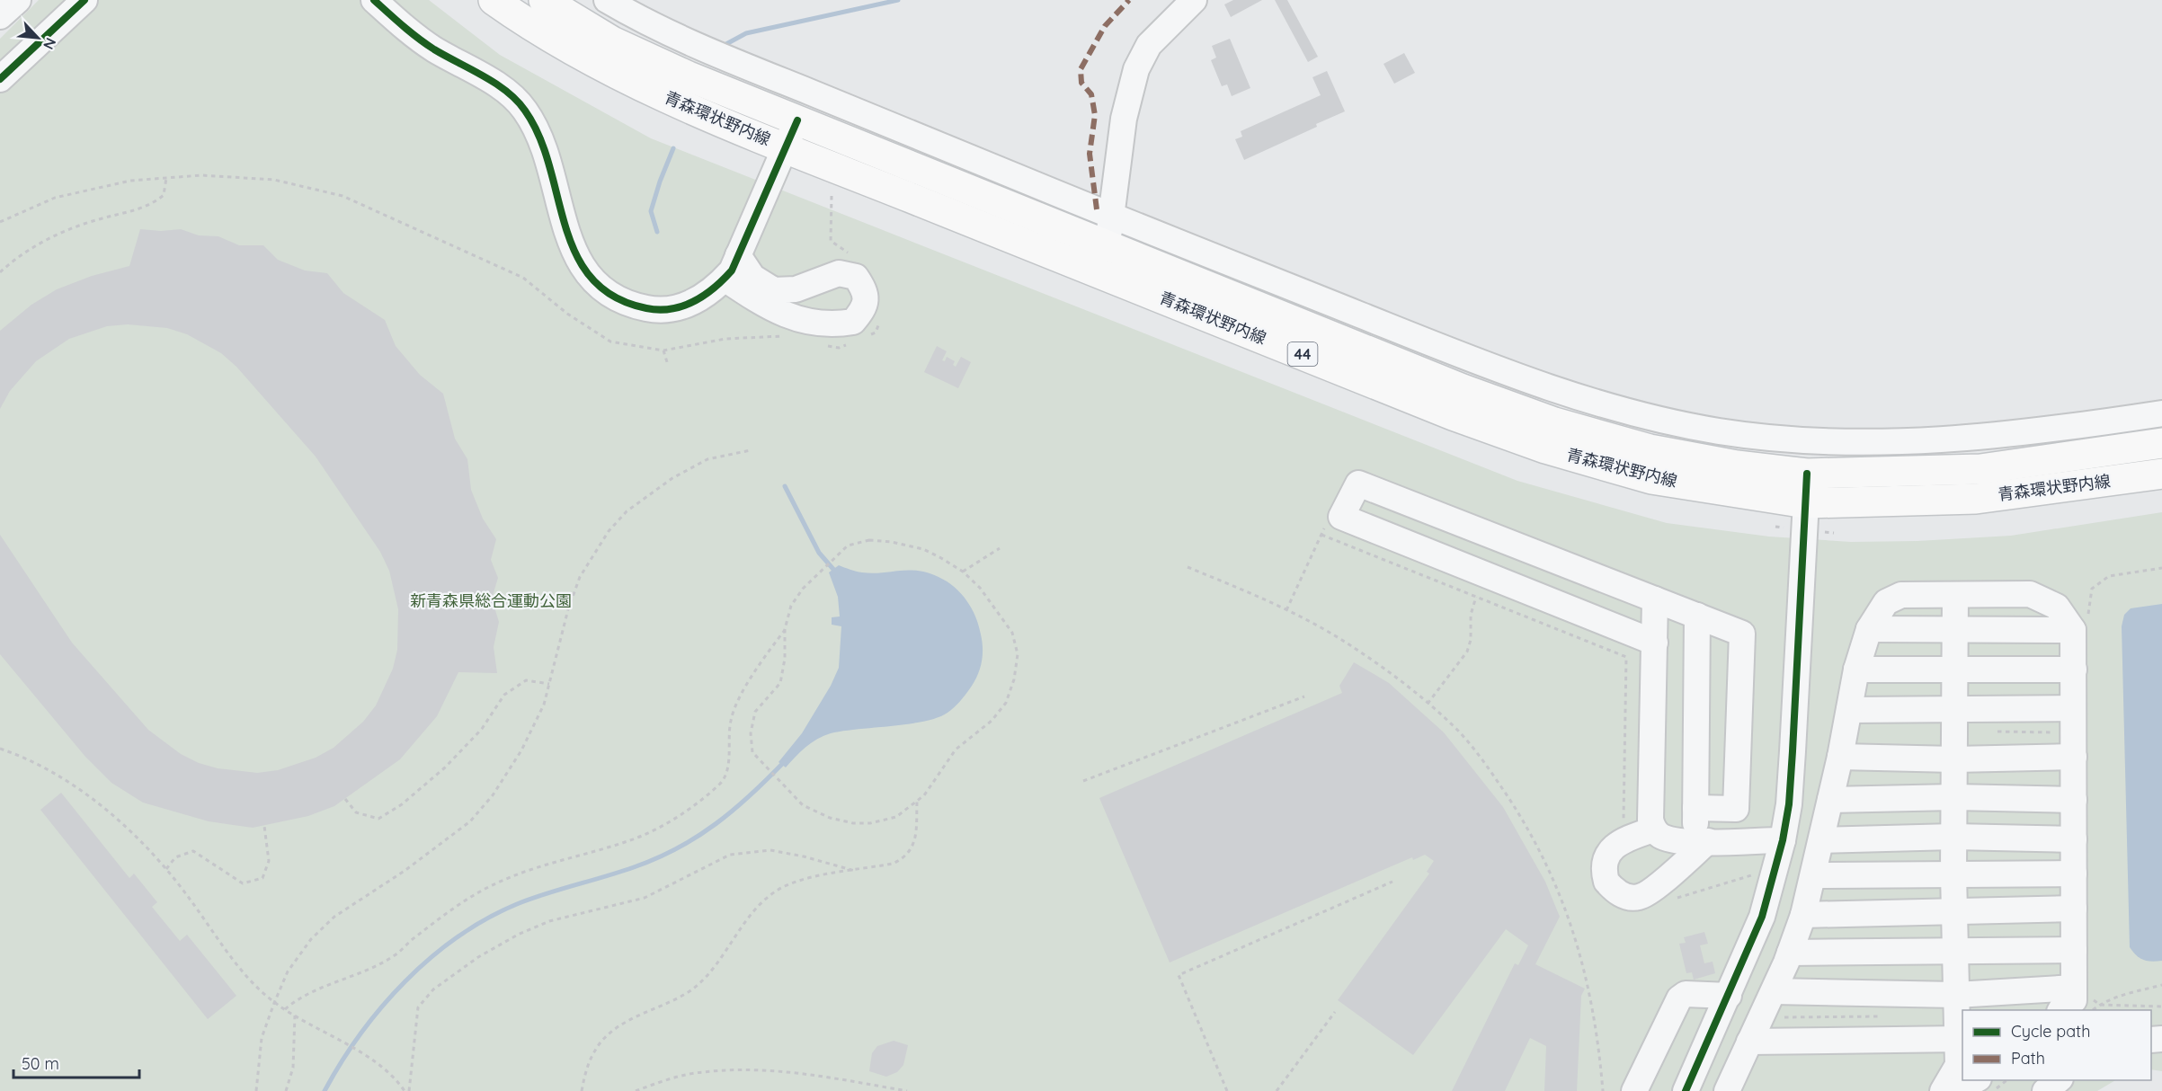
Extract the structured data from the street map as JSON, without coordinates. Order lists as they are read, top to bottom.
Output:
{
  "streets": {
    "main road": ["青森環状野内線", "44"]
  },
  "parks": ["新青森県総合運動公園"],
  "legend": ["Cycle path", "Path"],
  "scale_bar": "50 m",
  "north": "bottom right"
}
